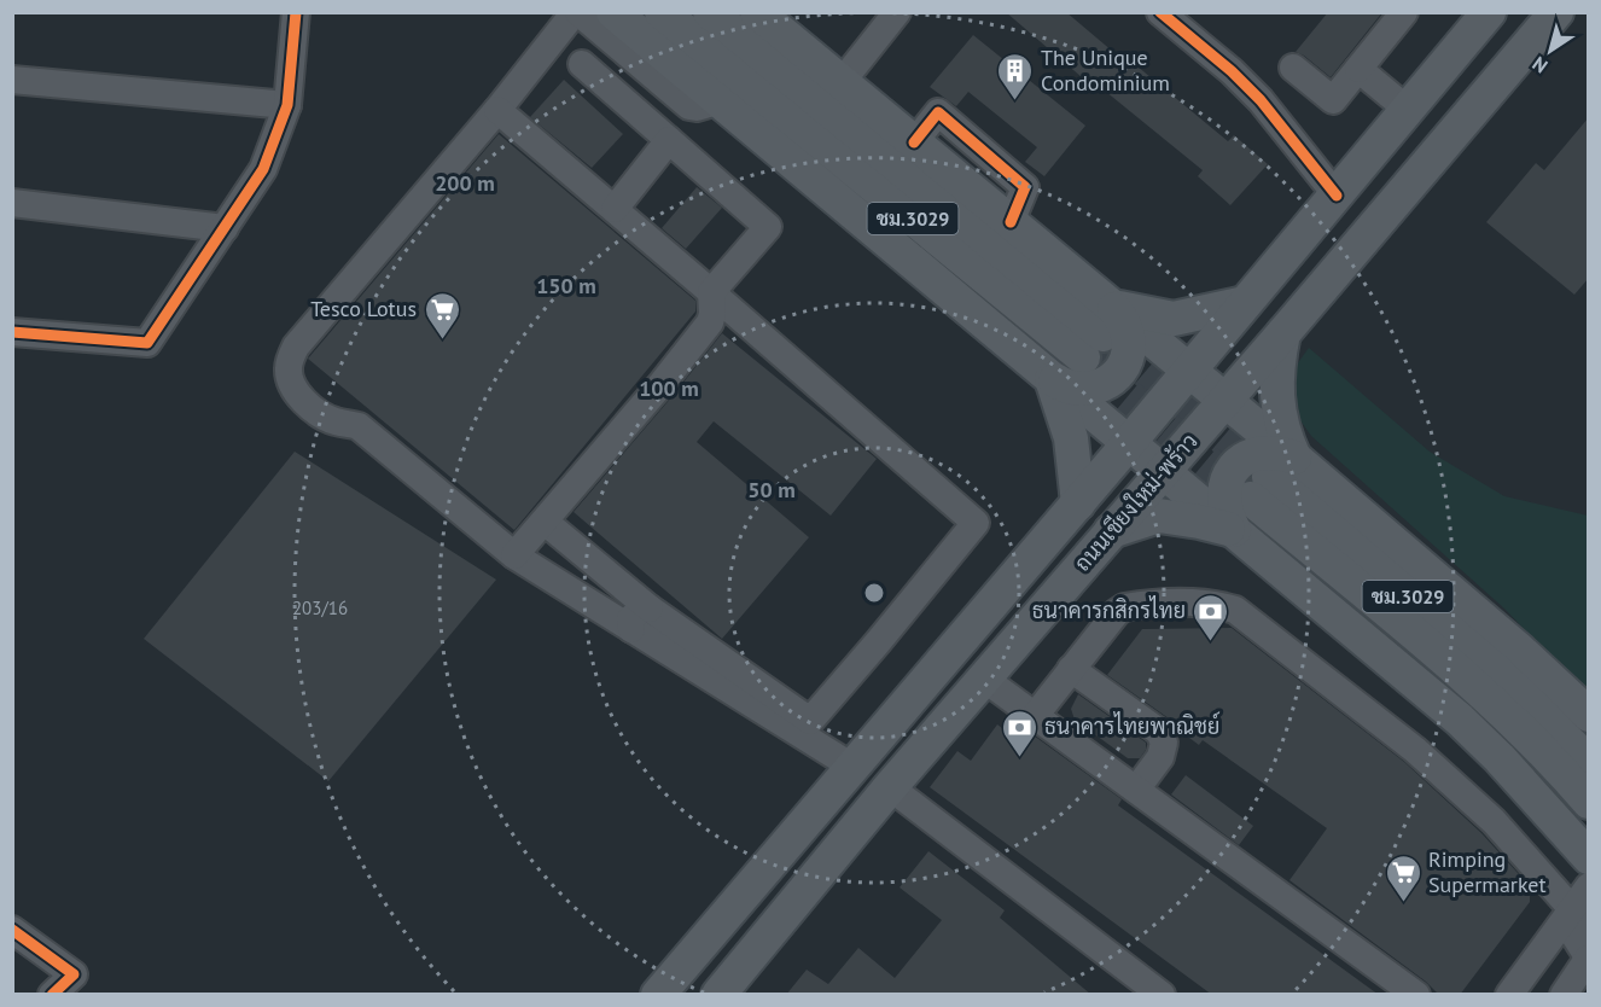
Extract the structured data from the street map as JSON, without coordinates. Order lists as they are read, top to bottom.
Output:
{
  "streets": {
    "main road": ["ชม.3029", "ถนนเชียงใหม่-พร้าว"]
  },
  "places": {
    "building": ["The Unique Condominium"],
    "supermarket": ["Tesco Lotus", "Rimping Supermarket"],
    "bank": ["ธนาคารกสิกรไทย", "ธนาคารไทยพาณิชย์"]
  },
  "house_numbers": ["203/16"],
  "north": "bottom left",
  "rings": [
    "200 m",
    "150 m",
    "100 m",
    "50 m"
  ]
}
